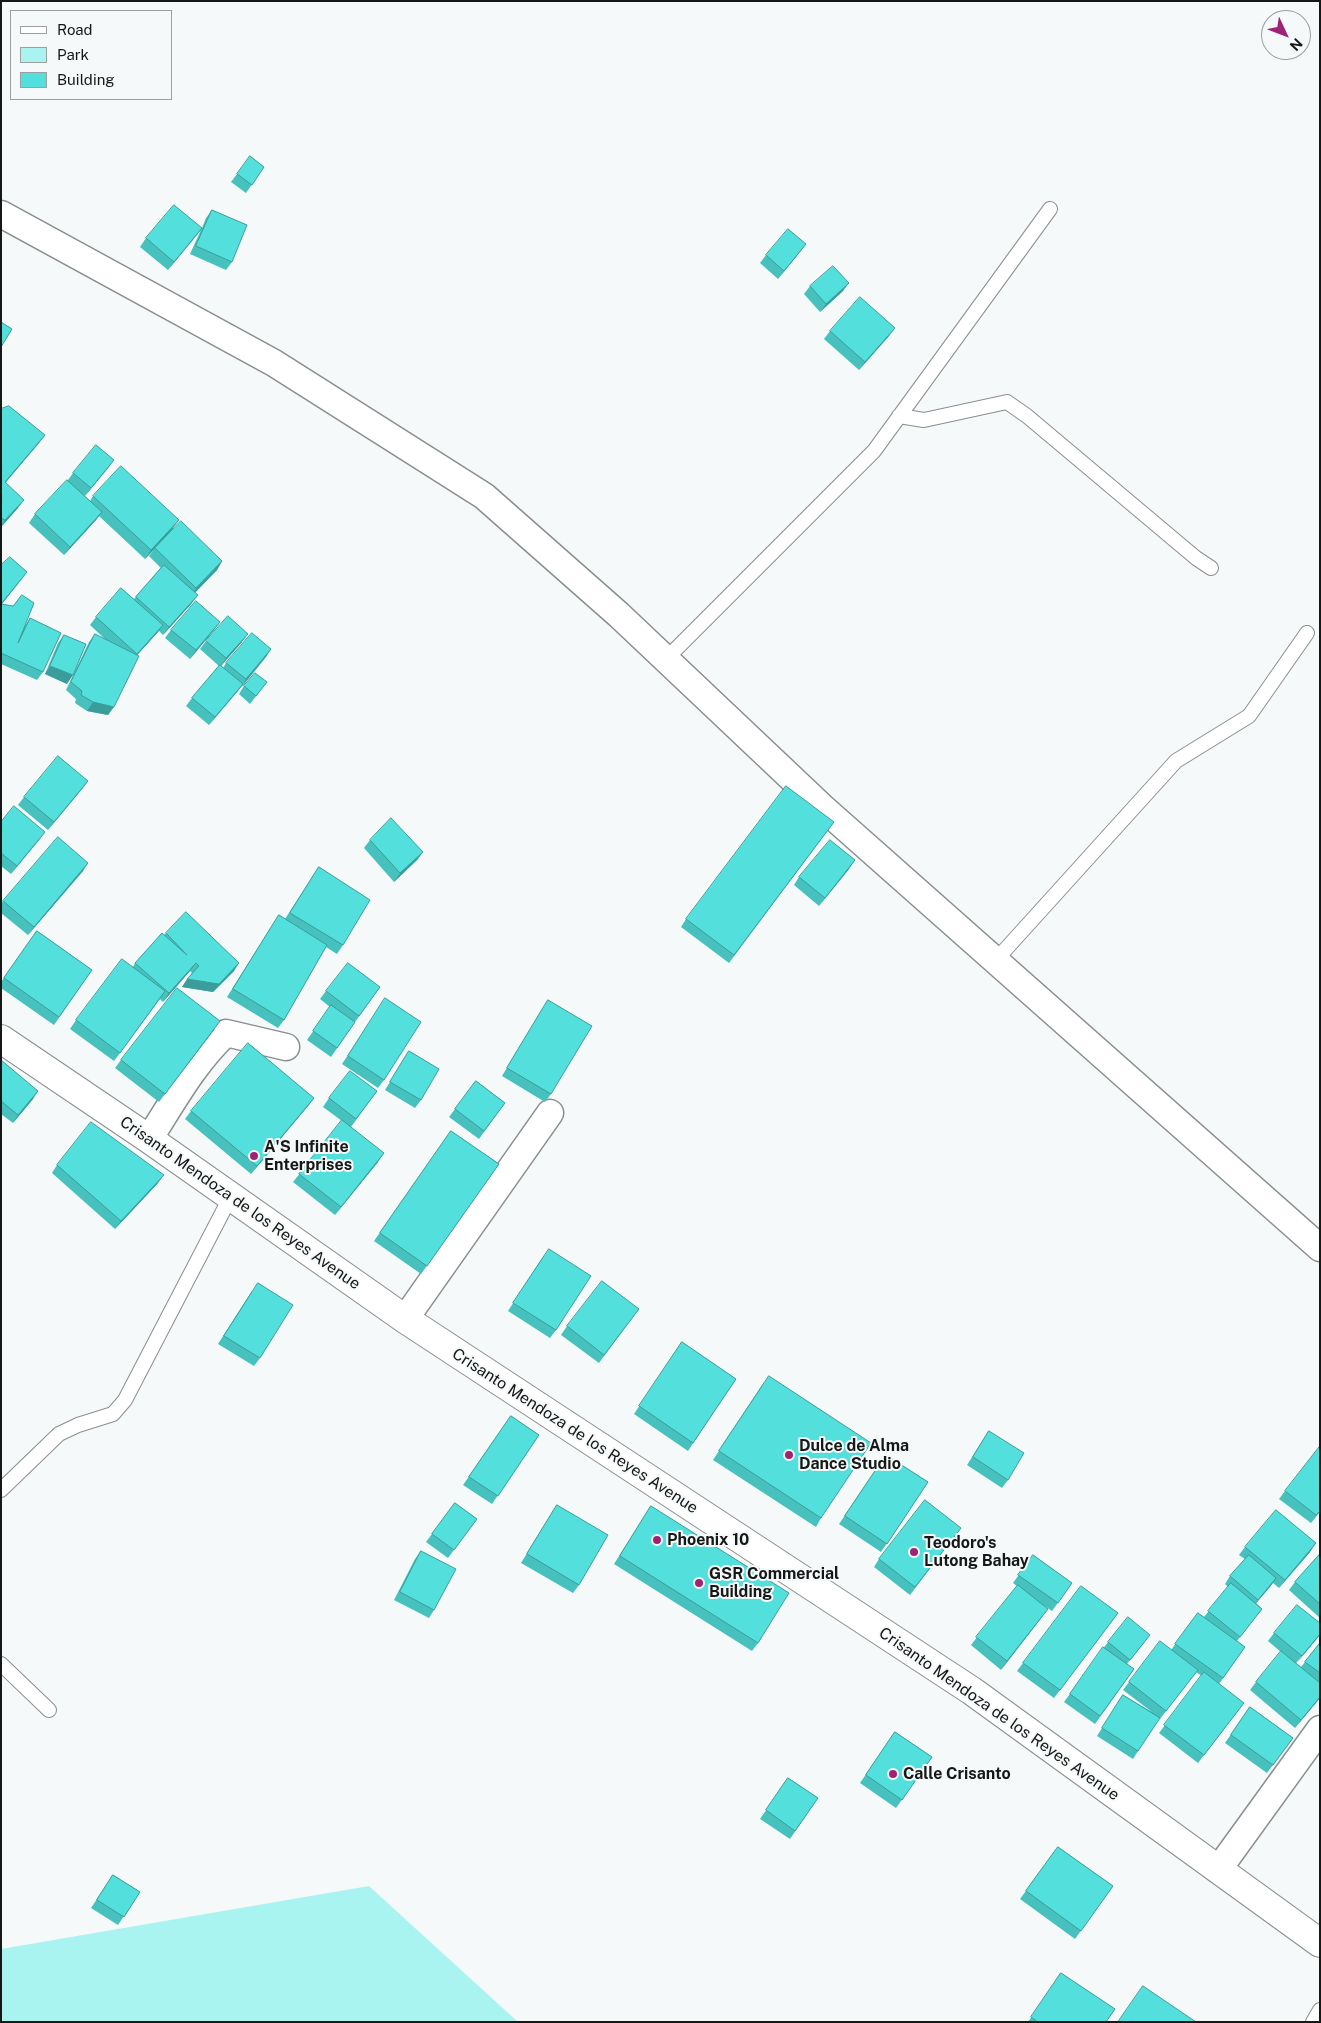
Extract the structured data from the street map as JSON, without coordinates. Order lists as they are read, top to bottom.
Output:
{
  "streets": {
    "main road": ["Crisanto Mendoza de los Reyes Avenue"]
  },
  "places": [
    "A'S Infinite Enterprises",
    "Dulce de Alma Dance Studio",
    "Phoenix 10",
    "Teodoro's Lutong Bahay",
    "GSR Commercial Building",
    "Calle Crisanto"
  ],
  "legend": ["Road", "Park", "Building"],
  "north": "bottom right"
}
